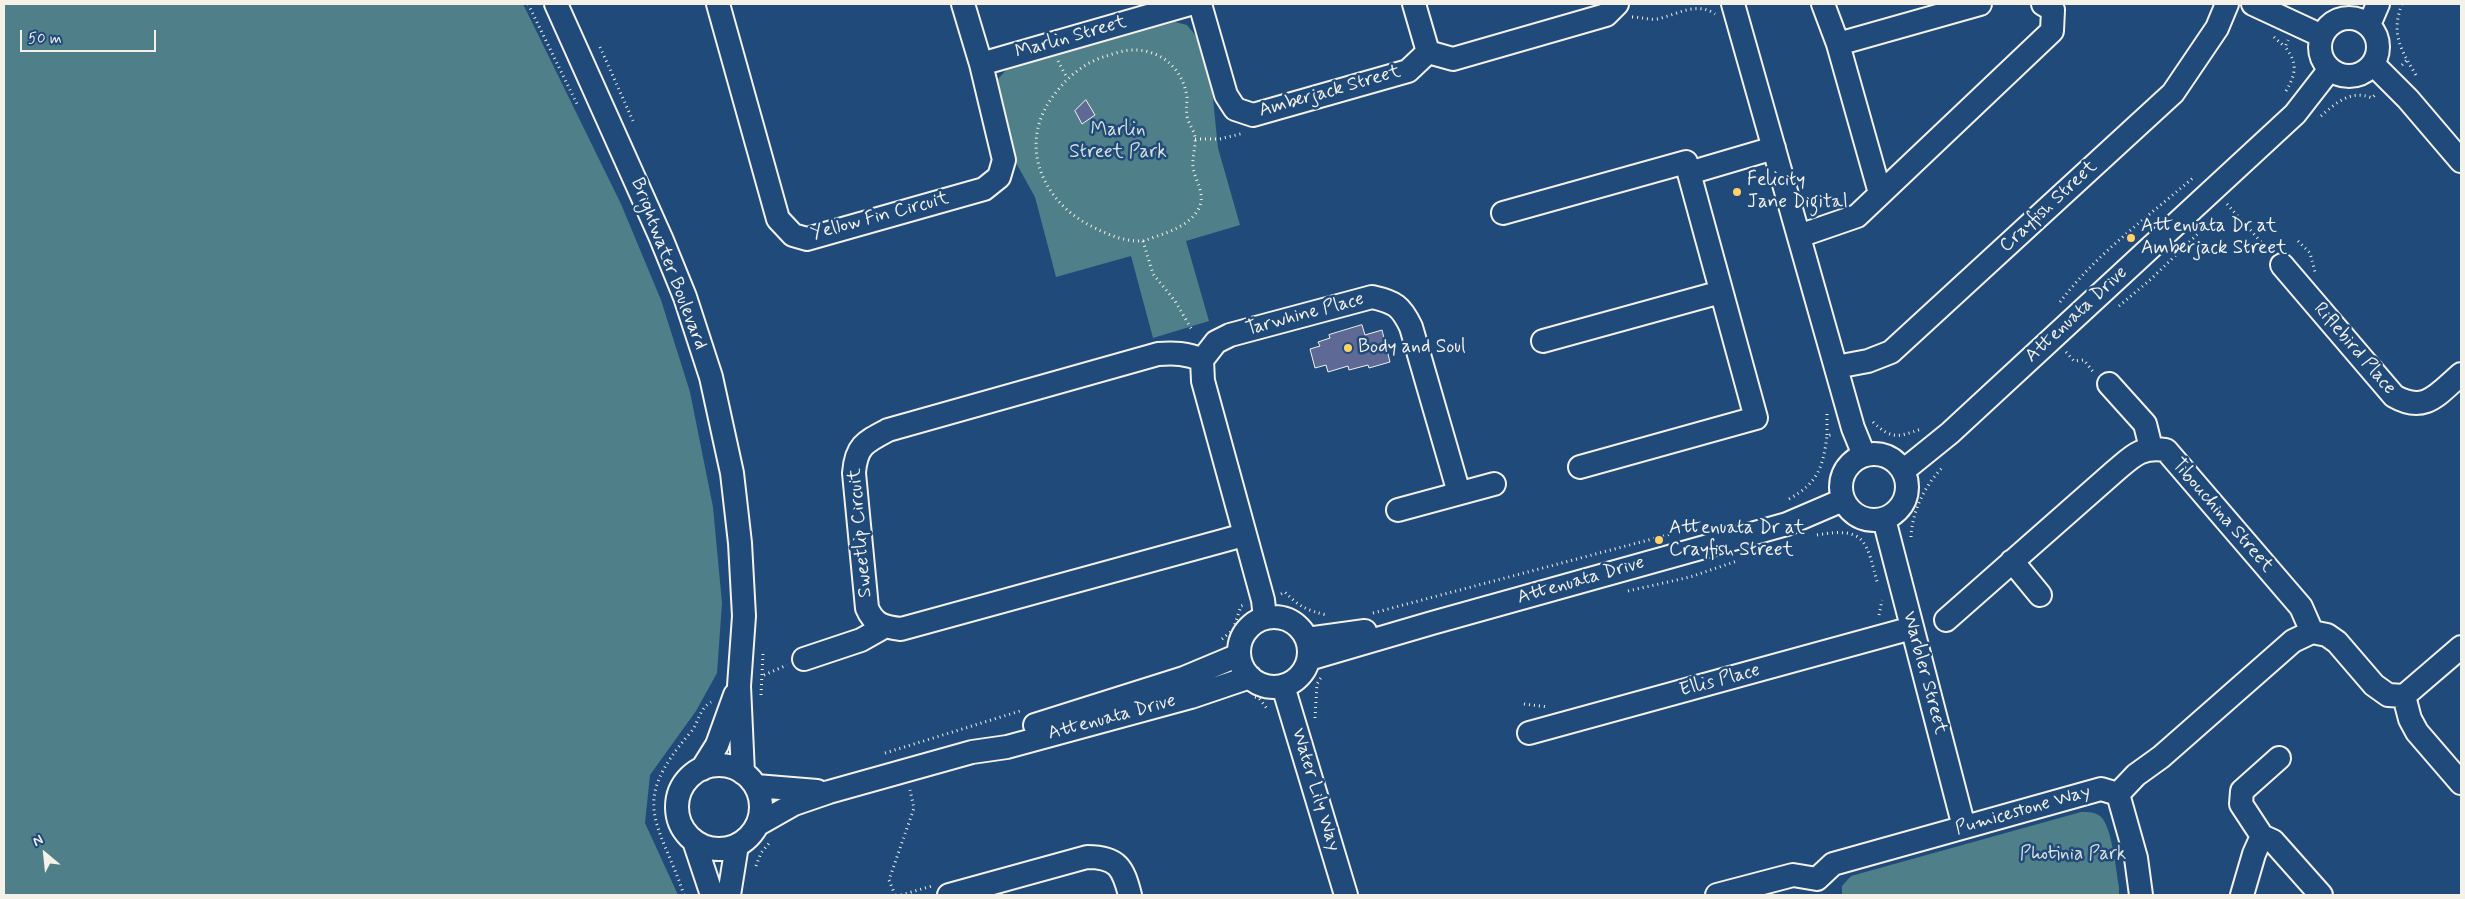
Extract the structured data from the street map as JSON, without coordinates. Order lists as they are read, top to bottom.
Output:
{
  "streets": {
    "street": [
      "Marlin Street",
      "Amberjack Street",
      "Crayfish Street",
      "Yellow Fin Circuit",
      "Brightwater Boulevard",
      "Tarwhine Place",
      "Attenuata Drive",
      "Riflebird Place",
      "Tibouchina Street",
      "Sweetlip Circuit",
      "Warbler Street",
      "Ellis Place",
      "Water Lily Way",
      "Pumicestone Way"
    ]
  },
  "crossings": [
    ["Marlin Street", "Yellow Fin Circuit"],
    ["Brightwater Boulevard", "Attenuata Drive"],
    ["Tarwhine Place", "Sweetlip Circuit"],
    ["Attenuata Drive", "Warbler Street"],
    ["Attenuata Drive", "Water Lily Way"],
    ["Tibouchina Street", "Pumicestone Way"],
    ["Warbler Street", "Ellis Place"],
    ["Warbler Street", "Pumicestone Way"]
  ],
  "parks": ["Marlin Street Park", "Photinia Park"],
  "places": [
    "Felicity Jane Digital",
    "Attenuata Dr at Amberjack Street",
    "Body and Soul",
    "Attenuata Dr at Crayfish Street"
  ],
  "scale_bar": "50 m",
  "north": "top left"
}
